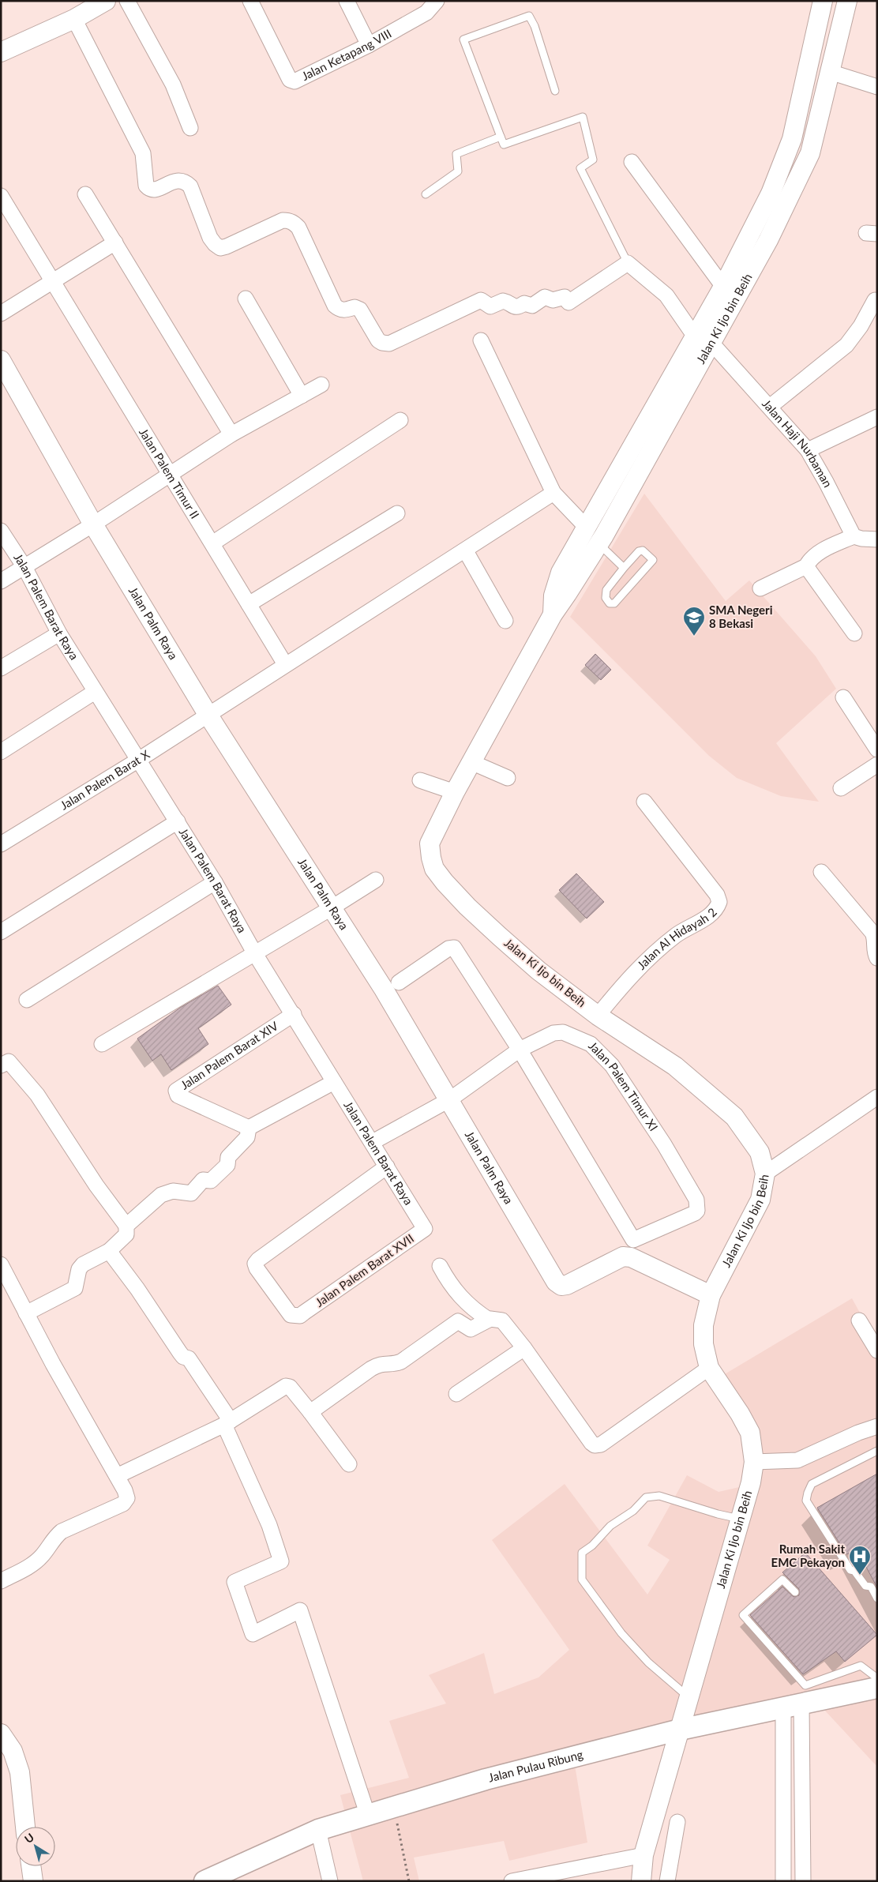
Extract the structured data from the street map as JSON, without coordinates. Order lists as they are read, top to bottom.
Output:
{
  "streets": {
    "main road": ["Jalan Pulau Ribung"],
    "street": [
      "Jalan Ketapang VIII",
      "Jalan Ki Ijo bin Beih",
      "Jalan Haji Nurbaman",
      "Jalan Palem Timur II",
      "Jalan Palem Barat Raya",
      "Jalan Palm Raya",
      "Jalan Palem Barat X",
      "Jalan Al Hidayah 2",
      "Jalan Palem Barat XIV",
      "Jalan Palem Timur XI",
      "Jalan Palem Barat XVII"
    ]
  },
  "crossings": [
    ["Jalan Ki Ijo bin Beih", "Jalan Haji Nurbaman"],
    ["Jalan Ki Ijo bin Beih", "Jalan Palm Raya"],
    ["Jalan Ki Ijo bin Beih", "Jalan Al Hidayah 2"],
    ["Jalan Ki Ijo bin Beih", "Jalan Pulau Ribung"],
    ["Jalan Palem Timur II", "Jalan Palem Barat X"],
    ["Jalan Palem Barat Raya", "Jalan Palem Barat X"],
    ["Jalan Palem Barat Raya", "Jalan Palem Barat XIV"],
    ["Jalan Palem Barat Raya", "Jalan Palem Timur XI"],
    ["Jalan Palem Barat Raya", "Jalan Palem Barat XVII"],
    ["Jalan Palm Raya", "Jalan Palem Barat X"],
    ["Jalan Palm Raya", "Jalan Palem Timur XI"]
  ],
  "places": {
    "school or university": ["SMA Negeri 8 Bekasi"],
    "hospital": ["Rumah Sakit EMC Pekayon"]
  },
  "north": "top left"
}
